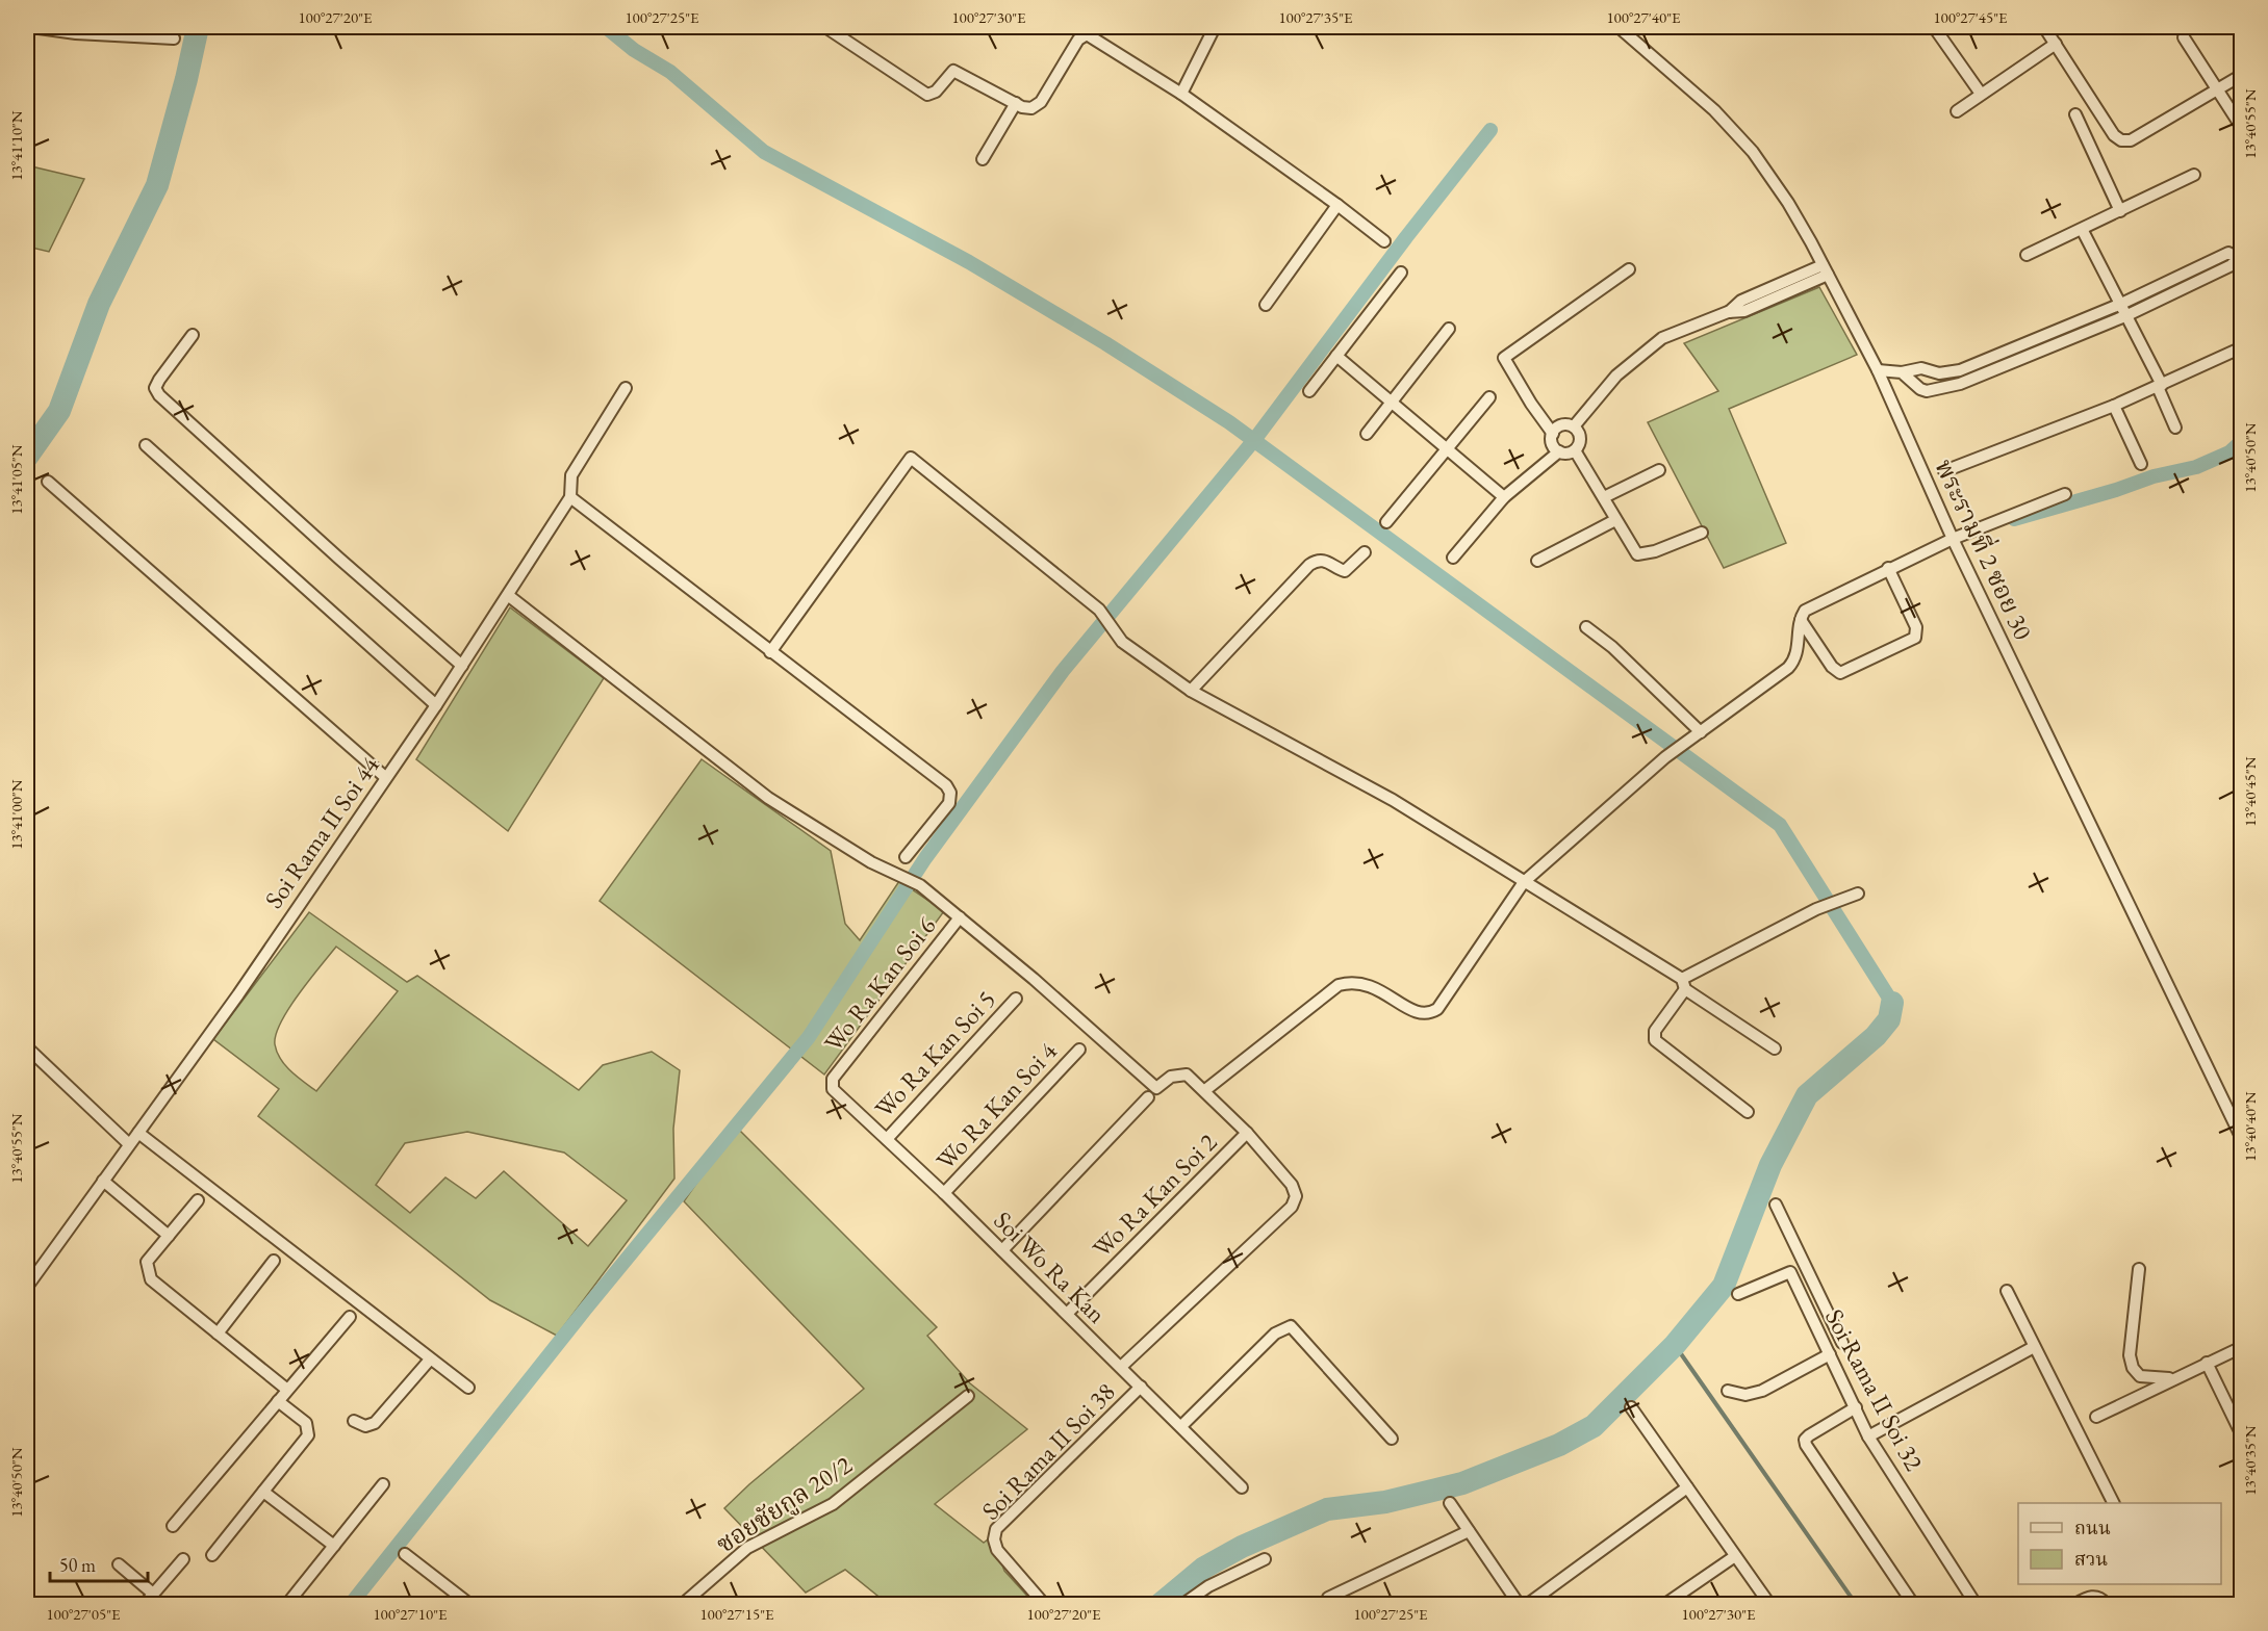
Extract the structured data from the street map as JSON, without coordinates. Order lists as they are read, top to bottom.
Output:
{
  "streets": {
    "street": [
      "พระรามที่ 2 ซอย 30",
      "Soi Rama II Soi 44",
      "Wo Ra Kan Soi 6",
      "Wo Ra Kan Soi 5",
      "Wo Ra Kan Soi 4",
      "Wo Ra Kan Soi 2",
      "Soi Wo Ra Kan",
      "Soi Rama II Soi 32",
      "Soi Rama II Soi 38",
      "ซอยชัยกูล 20/2"
    ]
  },
  "crossings": [
    ["Wo Ra Kan Soi 6", "Soi Wo Ra Kan"],
    ["Wo Ra Kan Soi 5", "Soi Wo Ra Kan"],
    ["Wo Ra Kan Soi 4", "Soi Wo Ra Kan"],
    ["Wo Ra Kan Soi 2", "Soi Wo Ra Kan"],
    ["Soi Wo Ra Kan", "Soi Rama II Soi 38"]
  ],
  "legend": ["ถนน", "สวน"],
  "scale_bar": "50 m",
  "coordinates": [
    "100°27'20\"E",
    "100°27'25\"E",
    "100°27'30\"E",
    "100°27'35\"E",
    "100°27'40\"E",
    "100°27'45\"E",
    "13°40'55\"N",
    "13°41'10\"N",
    "13°40'50\"N",
    "13°41'05\"N",
    "13°40'45\"N",
    "13°41'00\"N",
    "13°40'40\"N",
    "13°40'35\"N",
    "100°27'05\"E",
    "100°27'10\"E",
    "100°27'15\"E"
  ]
}
